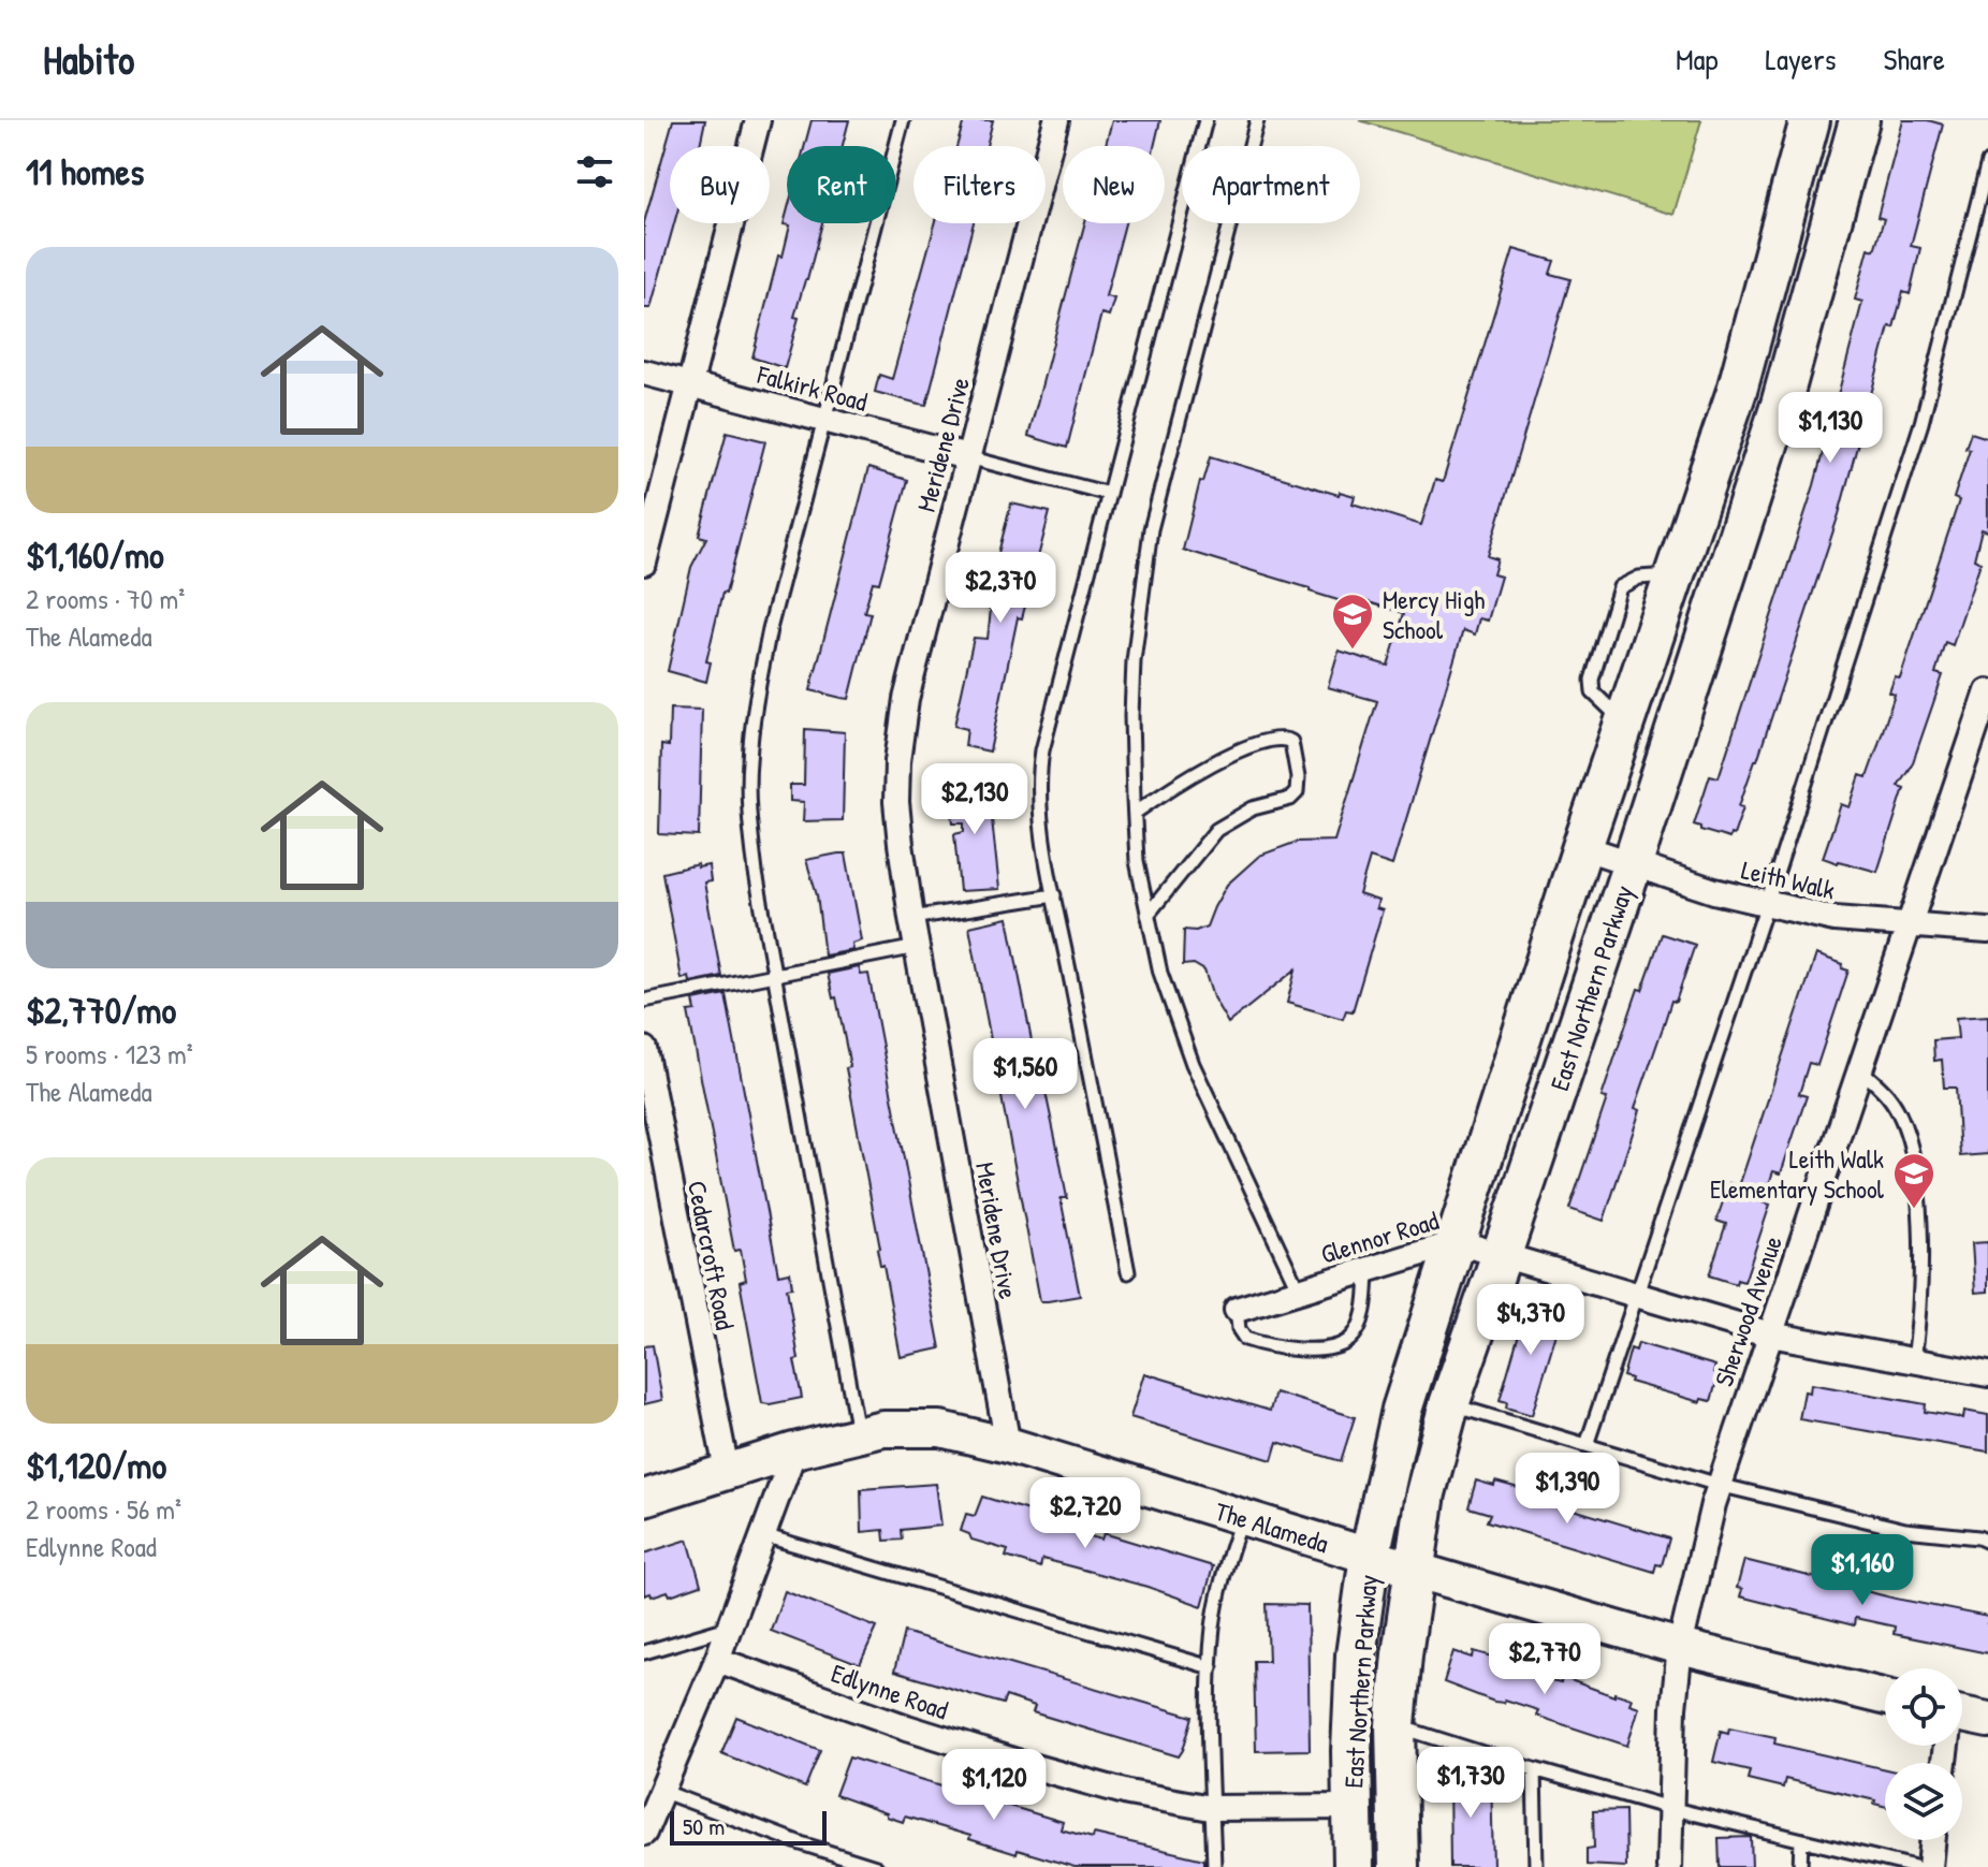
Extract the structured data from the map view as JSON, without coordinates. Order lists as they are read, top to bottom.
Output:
{
  "streets": {
    "main road": ["East Northern Parkway"],
    "street": [
      "Falkirk Road",
      "Meridene Drive",
      "Leith Walk",
      "Glennor Road",
      "Cedarcroft Road",
      "Sherwood Avenue",
      "The Alameda",
      "Edlynne Road"
    ]
  },
  "crossings": [
    ["Falkirk Road", "Meridene Drive"],
    ["Meridene Drive", "The Alameda"],
    ["Leith Walk", "East Northern Parkway"],
    ["Leith Walk", "Sherwood Avenue"],
    ["East Northern Parkway", "Glennor Road"],
    ["East Northern Parkway", "The Alameda"],
    ["East Northern Parkway", "Edlynne Road"],
    ["Glennor Road", "Sherwood Avenue"],
    ["Cedarcroft Road", "The Alameda"],
    ["Sherwood Avenue", "The Alameda"]
  ],
  "places": {
    "school or university": ["Mercy High School", "Leith Walk Elementary School"]
  },
  "scale_bar": "50 m",
  "page": {
    "header": "Habito",
    "nav": ["Map", "Layers", "Share"],
    "heading": "11 homes",
    "chip": [
      "Buy",
      "Rent",
      "Filters",
      "New",
      "Apartment"
    ],
    "list": [
      {
        "name": "$1,160/mo",
        "note": "2 rooms · 70 m² · The Alameda"
      },
      {
        "name": "$2,770/mo",
        "note": "5 rooms · 123 m² · The Alameda"
      },
      {
        "name": "$1,120/mo",
        "note": "2 rooms · 56 m² · Edlynne Road"
      }
    ],
    "price": [
      "$1,130",
      "$2,370",
      "$2,130",
      "$1,560",
      "$4,370",
      "$1,390",
      "$2,720",
      "$1,160",
      "$2,770",
      "$1,730",
      "$1,120"
    ],
    "scale": "50 m"
  }
}
